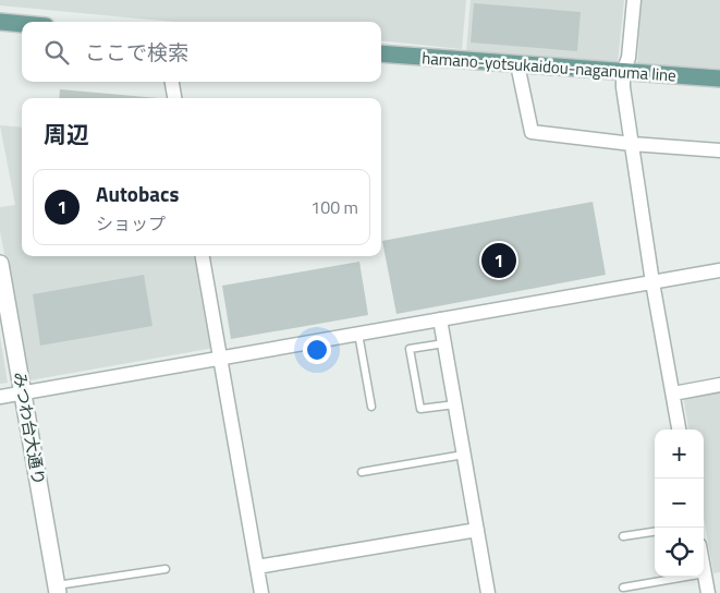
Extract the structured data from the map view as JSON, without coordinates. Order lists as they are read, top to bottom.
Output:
{
  "streets": {
    "main road": ["hamano-yotsukaidou-naganuma line"],
    "street": ["みつわ台大通り"]
  },
  "page": {
    "search": "ここで検索",
    "heading": "周辺",
    "list": [
      {
        "mark": "1",
        "name": "Autobacs",
        "note": "ショップ",
        "value": "100 m"
      }
    ],
    "pins": "1",
    "map_buttons": ["+", "−"]
  }
}
